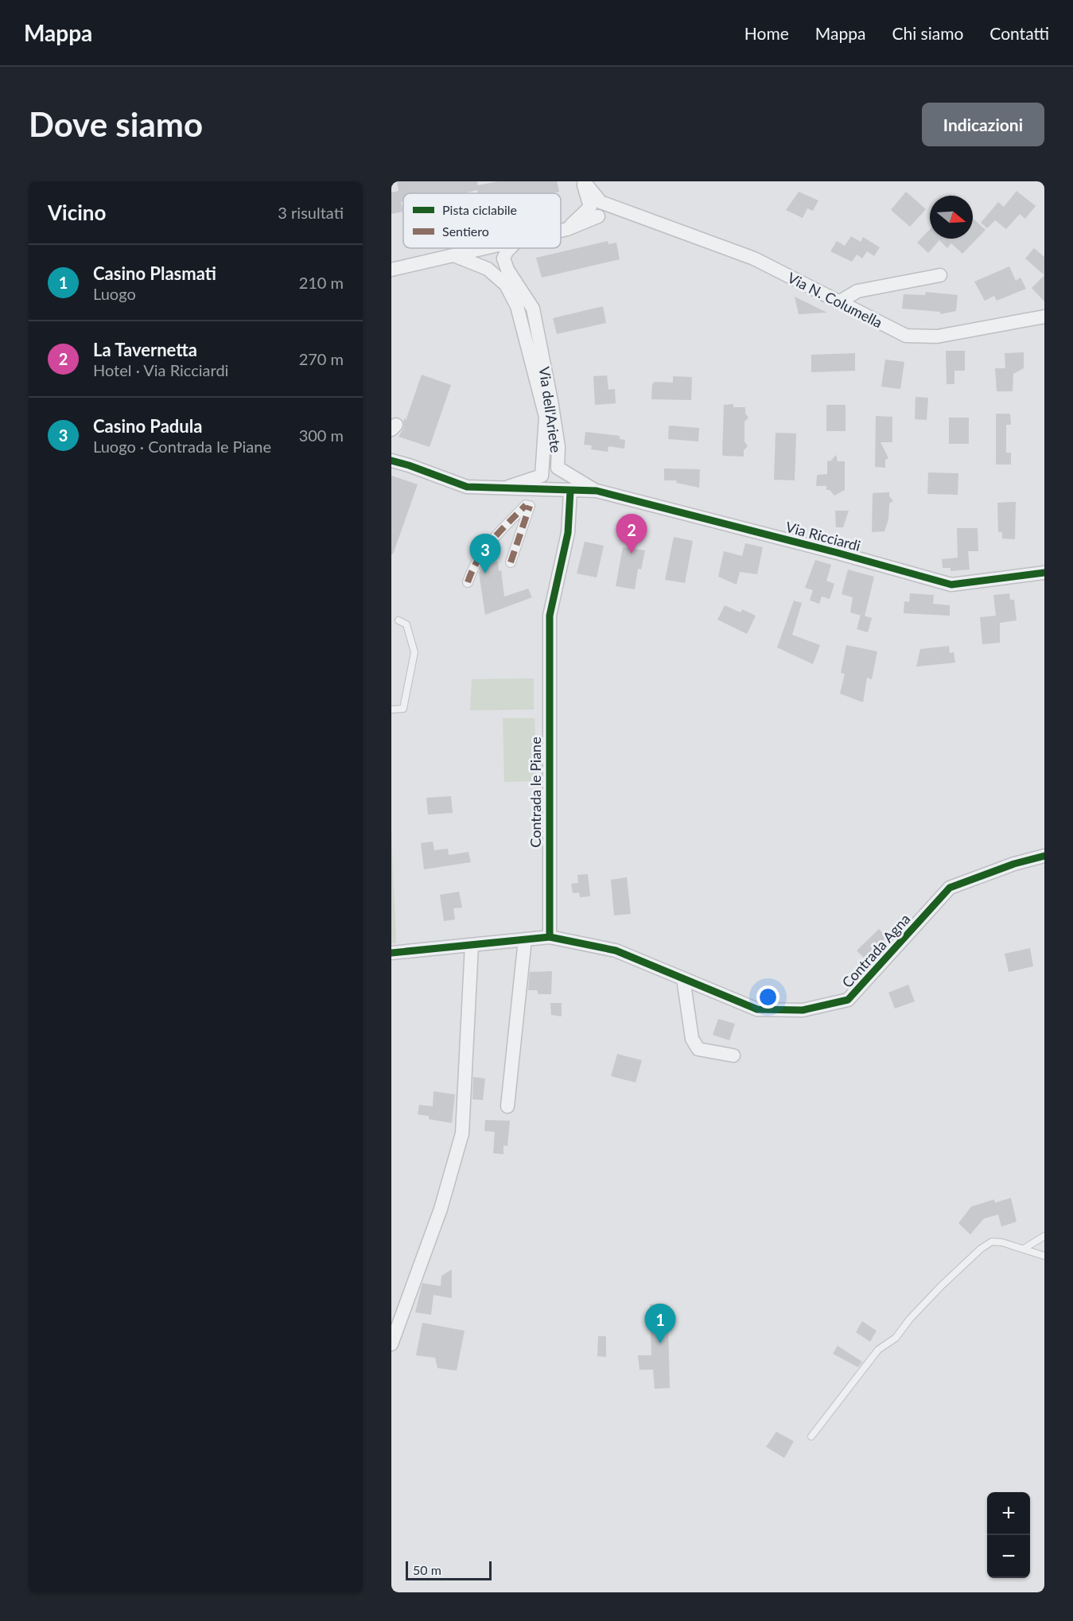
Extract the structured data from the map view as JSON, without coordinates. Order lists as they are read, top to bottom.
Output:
{
  "streets": {
    "street": [
      "Via N. Columella",
      "Via dell'Ariete",
      "Via Ricciardi",
      "Contrada le Piane",
      "Contrada Agna"
    ]
  },
  "crossings": [
    ["Via dell'Ariete", "Via Ricciardi"],
    ["Contrada le Piane", "Contrada Agna"]
  ],
  "legend": ["Pista ciclabile", "Sentiero"],
  "scale_bar": "50 m",
  "north": "right",
  "page": {
    "header": "Mappa",
    "nav": [
      "Home",
      "Mappa",
      "Chi siamo",
      "Contatti"
    ],
    "buttons": "Indicazioni",
    "title": "Dove siamo",
    "heading": ["Vicino", "3 risultati"],
    "list": [
      {
        "mark": "1",
        "name": "Casino Plasmati",
        "note": "Luogo",
        "value": "210 m"
      },
      {
        "mark": "2",
        "name": "La Tavernetta",
        "note": "Hotel · Via Ricciardi",
        "value": "270 m"
      },
      {
        "mark": "3",
        "name": "Casino Padula",
        "note": "Luogo · Contrada le Piane",
        "value": "300 m"
      }
    ],
    "pins": ["2", "3", "1"],
    "map_buttons": ["+", "−"],
    "scale": "50 m"
  }
}
